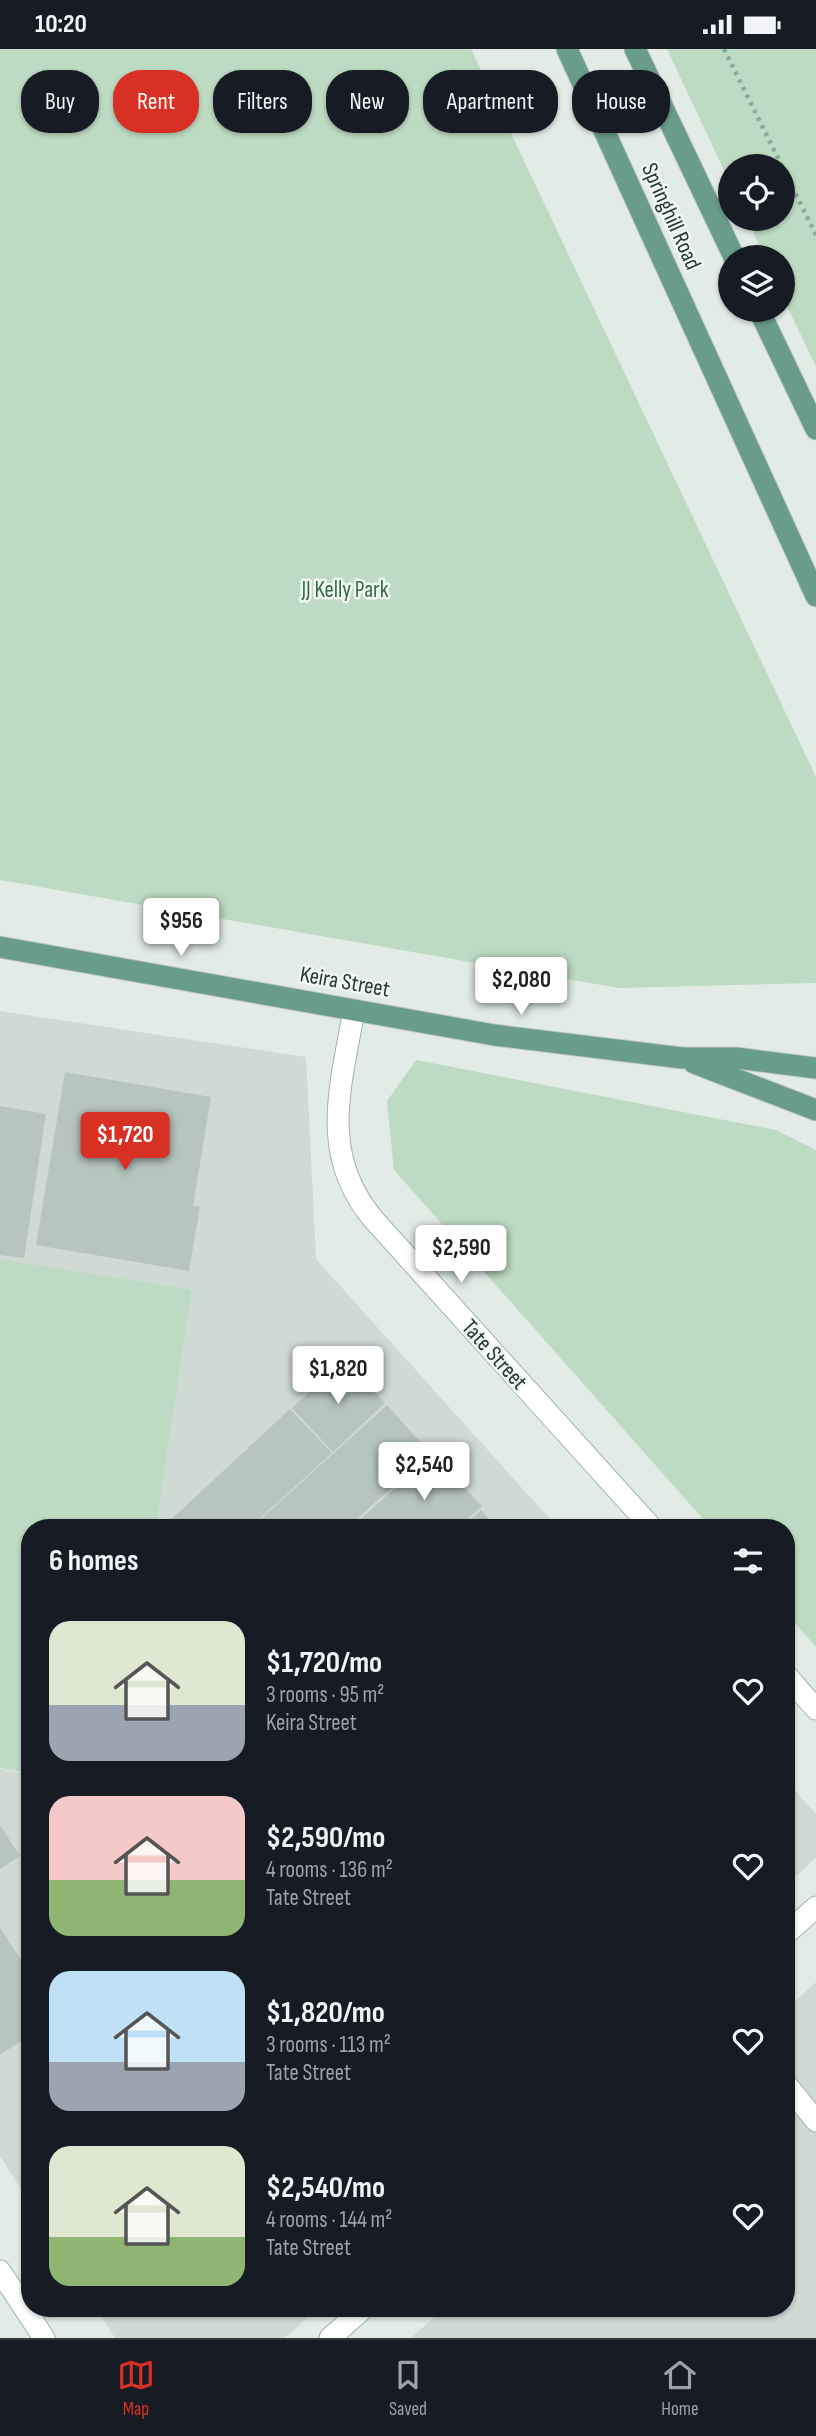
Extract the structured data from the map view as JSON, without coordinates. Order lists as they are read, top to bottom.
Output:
{
  "streets": {
    "main road": ["Springhill Road", "Keira Street"],
    "street": ["Tate Street"]
  },
  "crossings": [
    ["Keira Street", "Tate Street"]
  ],
  "parks": ["JJ Kelly Park"],
  "page": {
    "status": "10:20",
    "chip": [
      "Buy",
      "Rent",
      "Filters",
      "New",
      "Apartment",
      "House"
    ],
    "price": [
      "$956",
      "$2,080",
      "$1,720",
      "$2,590",
      "$1,820",
      "$2,540"
    ],
    "heading": "6 homes",
    "list": [
      {
        "name": "$1,720/mo",
        "note": "3 rooms · 95 m² · Keira Street"
      },
      {
        "name": "$2,590/mo",
        "note": "4 rooms · 136 m² · Tate Street"
      },
      {
        "name": "$1,820/mo",
        "note": "3 rooms · 113 m² · Tate Street"
      },
      {
        "name": "$2,540/mo",
        "note": "4 rooms · 144 m² · Tate Street"
      }
    ],
    "tabs": ["Map", "Saved", "Home"]
  }
}
